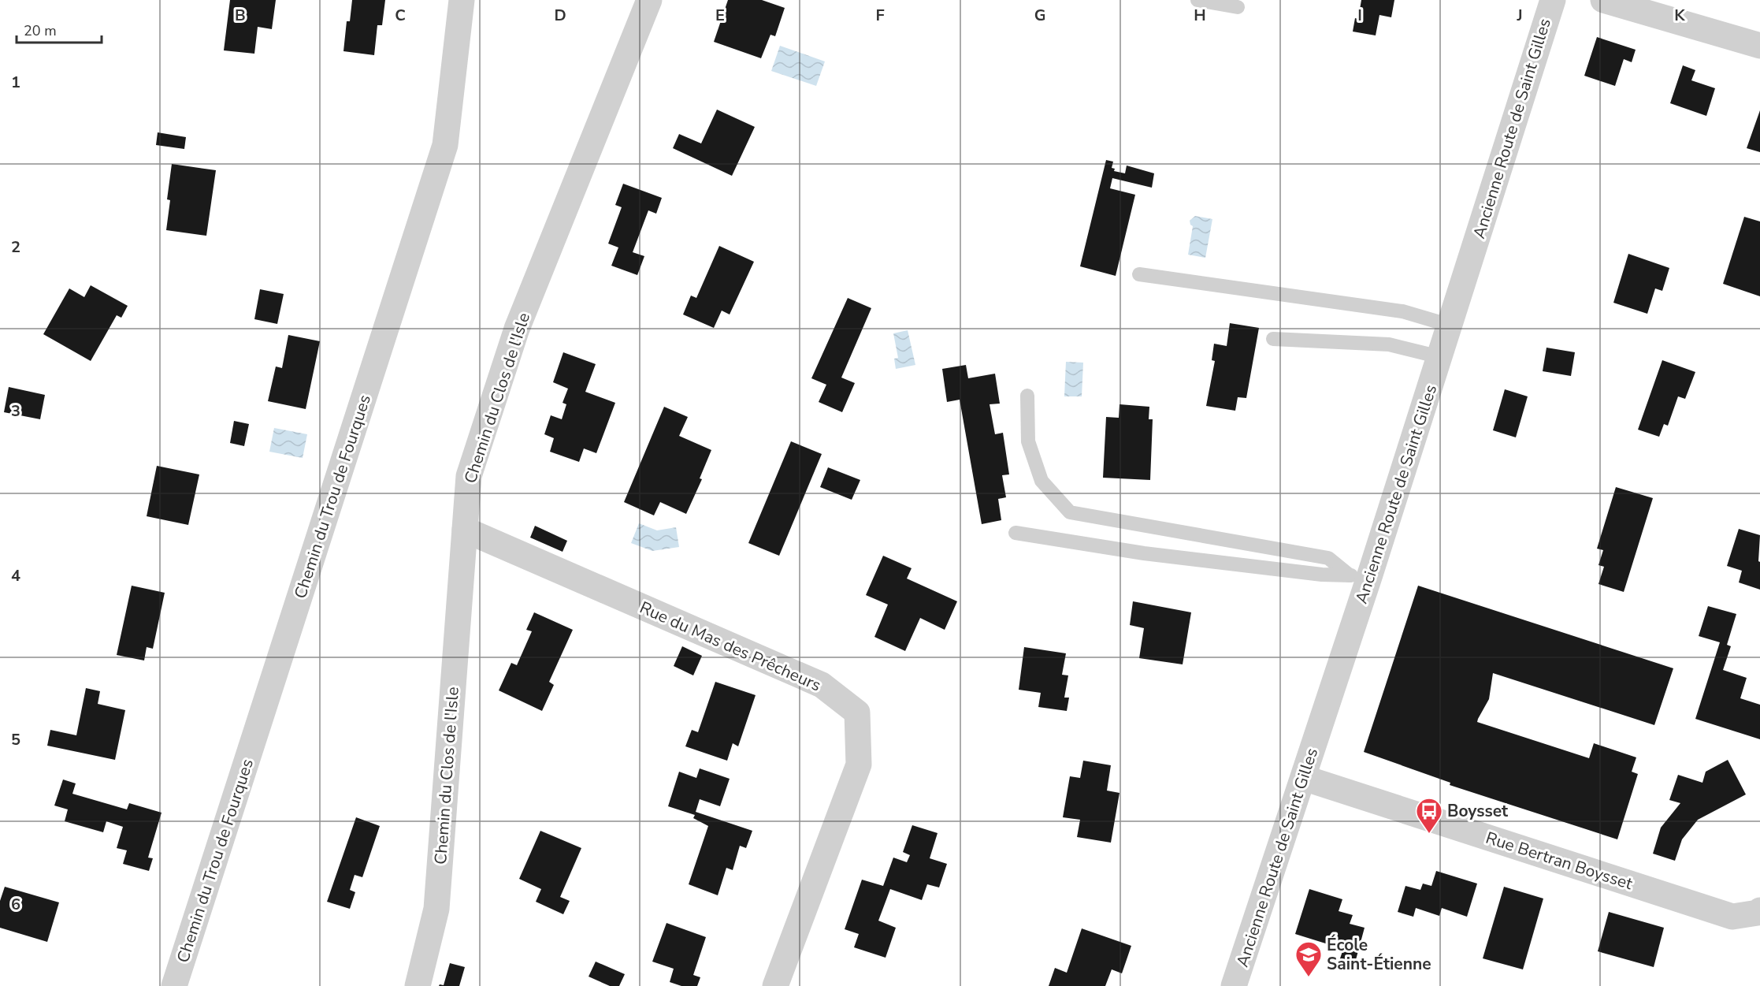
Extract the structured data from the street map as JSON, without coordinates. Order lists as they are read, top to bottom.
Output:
{
  "streets": {
    "street": [
      "Ancienne Route de Saint Gilles",
      "Chemin du Clos de l'Isle",
      "Chemin du Trou de Fourques",
      "Rue du Mas des Prêcheurs",
      "Rue Bertran Boysset"
    ]
  },
  "crossings": [
    ["Ancienne Route de Saint Gilles", "Rue Bertran Boysset"],
    ["Chemin du Clos de l'Isle", "Rue du Mas des Prêcheurs"]
  ],
  "places": {
    "bus stop": ["Boysset"],
    "school or university": ["École Saint-Étienne"]
  },
  "scale_bar": "20 m",
  "grid": {
    "columns": [
      "B",
      "C",
      "D",
      "E",
      "F",
      "G",
      "H",
      "I",
      "J",
      "K"
    ],
    "rows": [
      "1",
      "2",
      "3",
      "4",
      "5",
      "6"
    ]
  }
}
